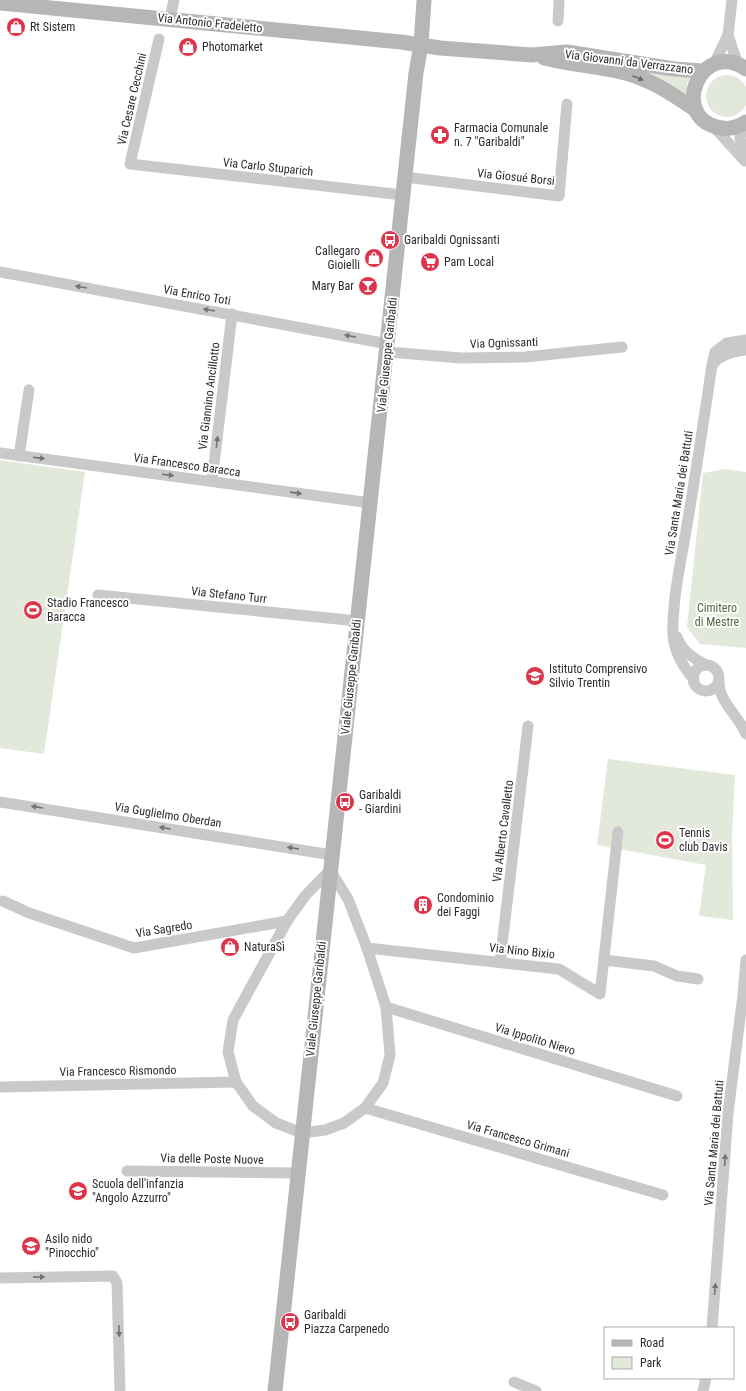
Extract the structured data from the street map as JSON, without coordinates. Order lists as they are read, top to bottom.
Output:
{
  "streets": {
    "street": [
      "Via Antonio Fradeletto",
      "Via Giovanni da Verrazzano",
      "Via Cesare Cecchini",
      "Via Carlo Stuparich",
      "Via Giosué Borsi",
      "Via Enrico Toti",
      "Via Ognissanti",
      "Viale Giuseppe Garibaldi",
      "Via Giannino Ancillotto",
      "Via Francesco Baracca",
      "Via Santa Maria dei Battuti",
      "Via Stefano Turr",
      "Via Guglielmo Oberdan",
      "Via Alberto Cavalletto",
      "Via Sagredo",
      "Via Nino Bixio",
      "Via Ippolito Nievo",
      "Via Francesco Rismondo",
      "Via Francesco Grimani",
      "Via delle Poste Nuove"
    ]
  },
  "crossings": [
    ["Via Antonio Fradeletto", "Via Giovanni da Verrazzano"],
    ["Via Antonio Fradeletto", "Viale Giuseppe Garibaldi"],
    ["Via Giovanni da Verrazzano", "Viale Giuseppe Garibaldi"],
    ["Via Cesare Cecchini", "Via Carlo Stuparich"],
    ["Via Carlo Stuparich", "Viale Giuseppe Garibaldi"],
    ["Via Giosué Borsi", "Viale Giuseppe Garibaldi"],
    ["Via Enrico Toti", "Via Ognissanti"],
    ["Via Enrico Toti", "Viale Giuseppe Garibaldi"],
    ["Via Enrico Toti", "Via Giannino Ancillotto"],
    ["Via Ognissanti", "Viale Giuseppe Garibaldi"],
    ["Viale Giuseppe Garibaldi", "Via Francesco Baracca"],
    ["Viale Giuseppe Garibaldi", "Via Stefano Turr"],
    ["Viale Giuseppe Garibaldi", "Via Guglielmo Oberdan"],
    ["Viale Giuseppe Garibaldi", "Via delle Poste Nuove"],
    ["Via Giannino Ancillotto", "Via Francesco Baracca"],
    ["Via Alberto Cavalletto", "Via Nino Bixio"]
  ],
  "one_way": [
    "Via Enrico Toti",
    "Via Giannino Ancillotto",
    "Via Francesco Baracca",
    "Via Santa Maria dei Battuti",
    "Via Guglielmo Oberdan"
  ],
  "parks": ["Cimitero di Mestre"],
  "places": {
    "shop": [
      "Rt Sistem",
      "Photomarket",
      "Callegaro Gioielli",
      "NaturaSì"
    ],
    "pharmacy": ["Farmacia Comunale n. 7 \"Garibaldi\""],
    "bus stop": ["Garibaldi Ognissanti", "Garibaldi - Giardini", "Garibaldi Piazza Carpenedo"],
    "supermarket": ["Pam Local"],
    "bar": ["Mary Bar"],
    "sports": ["Stadio Francesco Baracca", "Tennis club Davis"],
    "school or university": ["Istituto Comprensivo Silvio Trentin", "Scuola dell'infanzia \"Angolo Azzurro\"", "Asilo nido \"Pinocchio\""],
    "building": ["Condominio dei Faggi"]
  },
  "legend": ["Road", "Park"]
}
